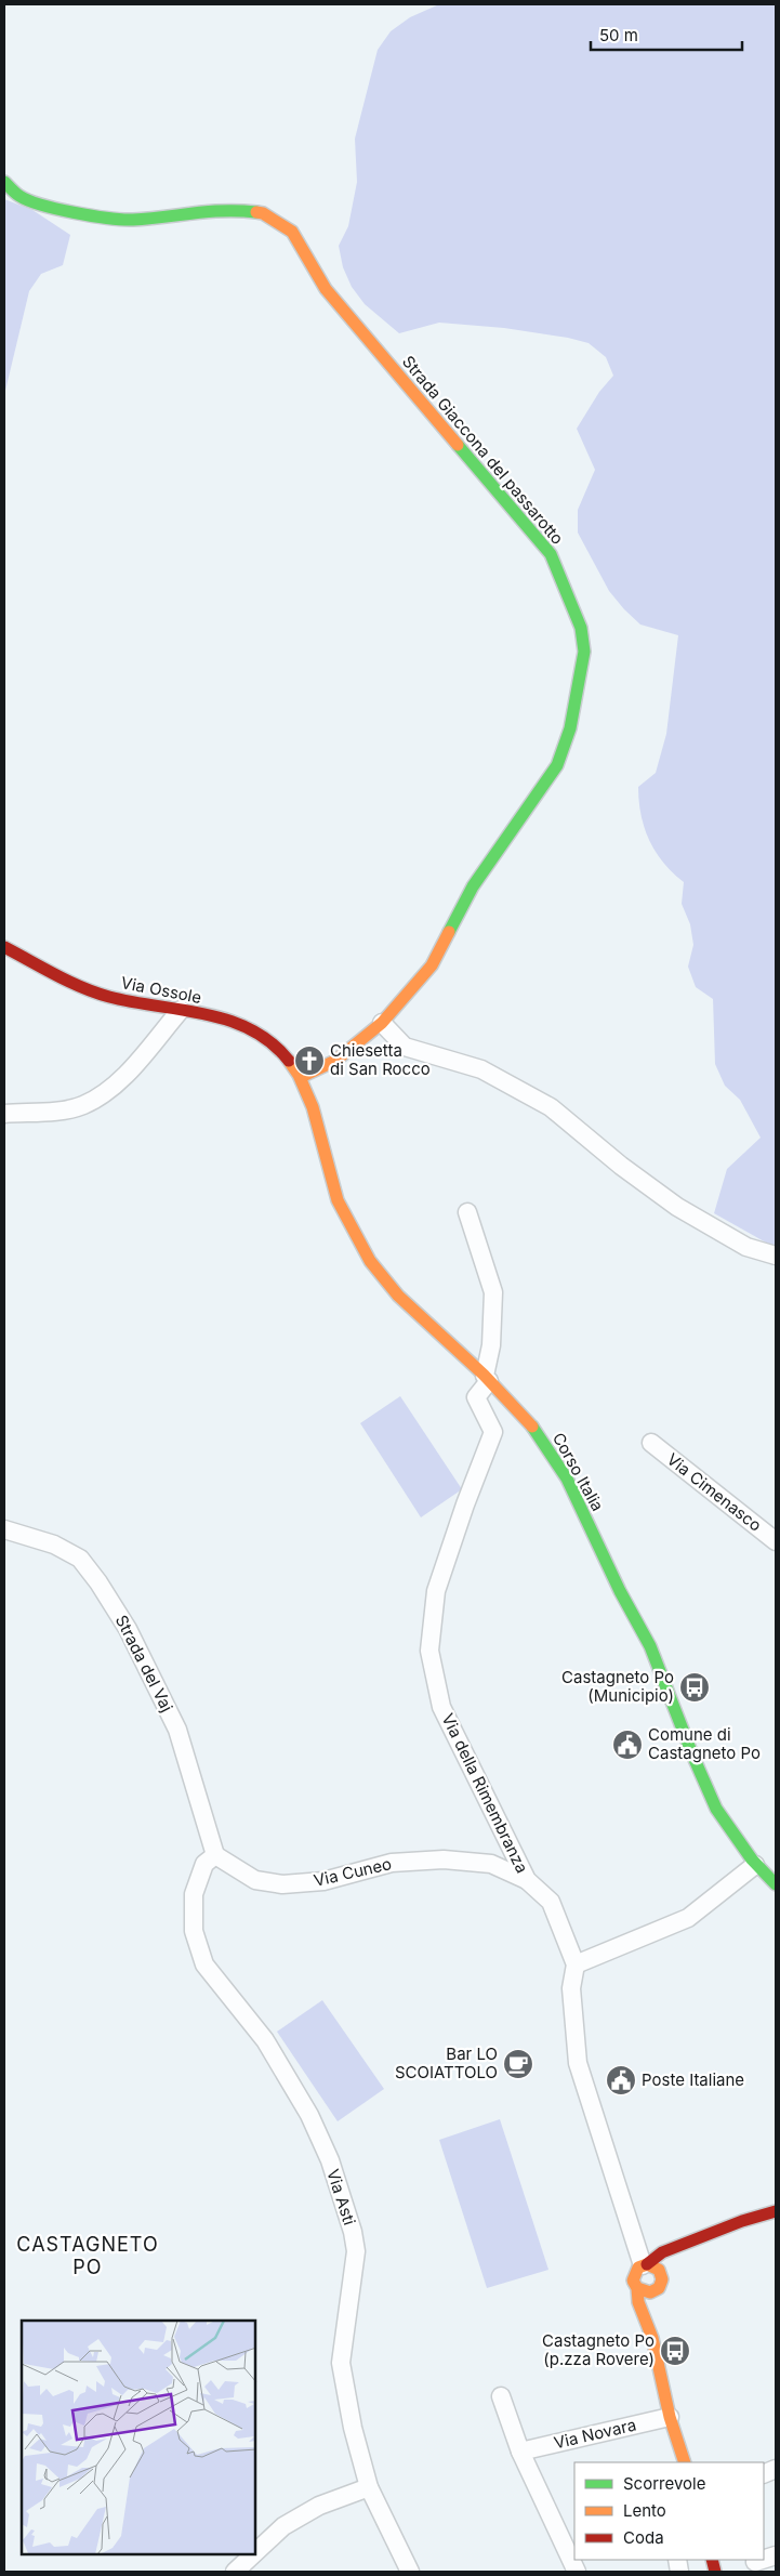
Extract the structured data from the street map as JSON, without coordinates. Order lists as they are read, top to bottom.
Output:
{
  "streets": {
    "street": [
      "Strada Giaccona del passarotto",
      "Via Ossole",
      "Corso Italia",
      "Via Cimenasco",
      "Strada del Vaj",
      "Via della Rimembranza",
      "Via Cuneo",
      "Via Asti",
      "Via Novara"
    ]
  },
  "crossings": [
    ["Strada Giaccona del passarotto", "Via Ossole"],
    ["Strada Giaccona del passarotto", "Corso Italia"],
    ["Via Ossole", "Corso Italia"],
    ["Corso Italia", "Via della Rimembranza"],
    ["Strada del Vaj", "Via Cuneo"],
    ["Strada del Vaj", "Via Asti"],
    ["Via della Rimembranza", "Via Cuneo"],
    ["Via Cuneo", "Via Asti"]
  ],
  "districts": ["CASTAGNETO PO"],
  "places": {
    "church": ["Chiesetta di San Rocco"],
    "bus stop": ["Castagneto Po (Municipio)", "Castagneto Po (p.zza Rovere)"],
    "public building": ["Comune di Castagneto Po", "Poste Italiane"],
    "cafe": ["Bar LO SCOIATTOLO"]
  },
  "legend": ["Scorrevole", "Lento", "Coda"],
  "scale_bar": "50 m"
}
